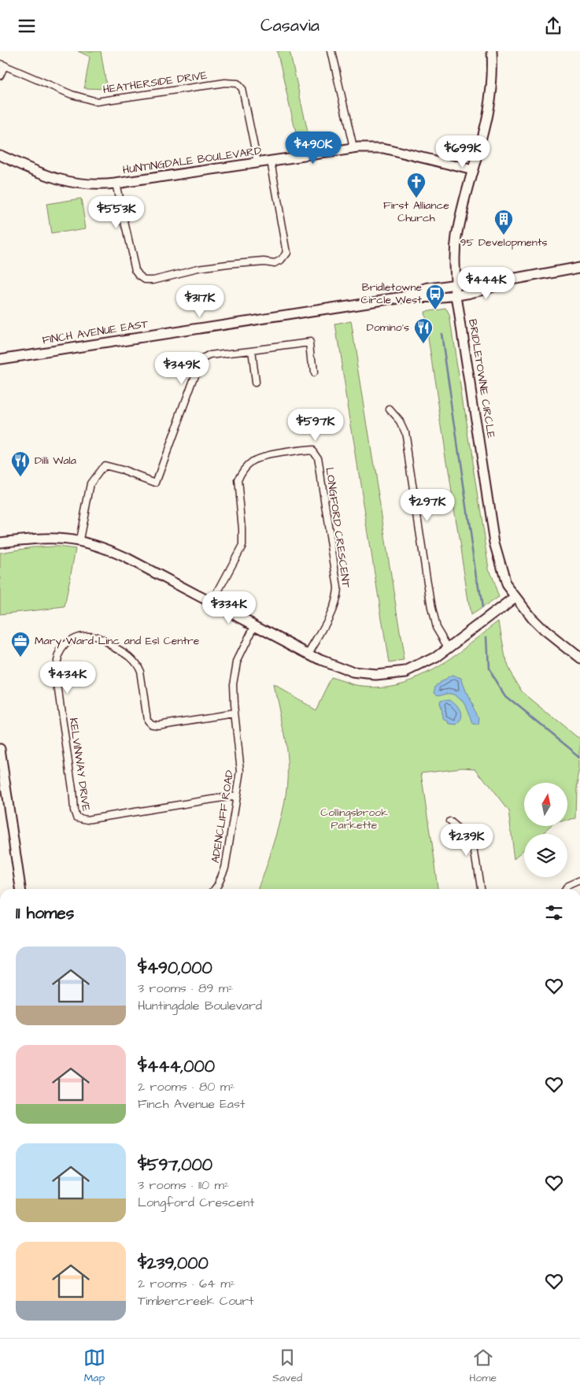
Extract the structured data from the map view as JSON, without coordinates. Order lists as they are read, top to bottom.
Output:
{
  "streets": {
    "street": [
      "HEATHERSIDE DRIVE",
      "HUNTINGDALE BOULEVARD",
      "FINCH AVENUE EAST",
      "BRIDLETOWNE CIRCLE",
      "LONGFORD CRESCENT",
      "KELVINWAY DRIVE",
      "ADENCLIFF ROAD"
    ]
  },
  "crossings": [
    ["HEATHERSIDE DRIVE", "HUNTINGDALE BOULEVARD"],
    ["HUNTINGDALE BOULEVARD", "BRIDLETOWNE CIRCLE"],
    ["FINCH AVENUE EAST", "BRIDLETOWNE CIRCLE"],
    ["KELVINWAY DRIVE", "ADENCLIFF ROAD"]
  ],
  "parks": ["Collingsbrook Parkette"],
  "places": {
    "church": ["First Alliance Church"],
    "building": ["95 Developments"],
    "bus stop": ["Bridletowne Circle West"],
    "restaurant": ["Domino's", "Dilli Wala"],
    "office": ["Mary Ward Linc and Esl Centre"]
  },
  "north": "top",
  "page": {
    "header": "Casavia",
    "price": [
      "$490K",
      "$699K",
      "$553K",
      "$444K",
      "$317K",
      "$349K",
      "$597K",
      "$297K",
      "$334K",
      "$434K",
      "$239K"
    ],
    "heading": "11 homes",
    "list": [
      {
        "name": "$490,000",
        "note": "3 rooms · 89 m² · Huntingdale Boulevard"
      },
      {
        "name": "$444,000",
        "note": "2 rooms · 80 m² · Finch Avenue East"
      },
      {
        "name": "$597,000",
        "note": "3 rooms · 110 m² · Longford Crescent"
      },
      {
        "name": "$239,000",
        "note": "2 rooms · 64 m² · Timbercreek Court"
      }
    ],
    "tabs": ["Map", "Saved", "Home"]
  }
}
